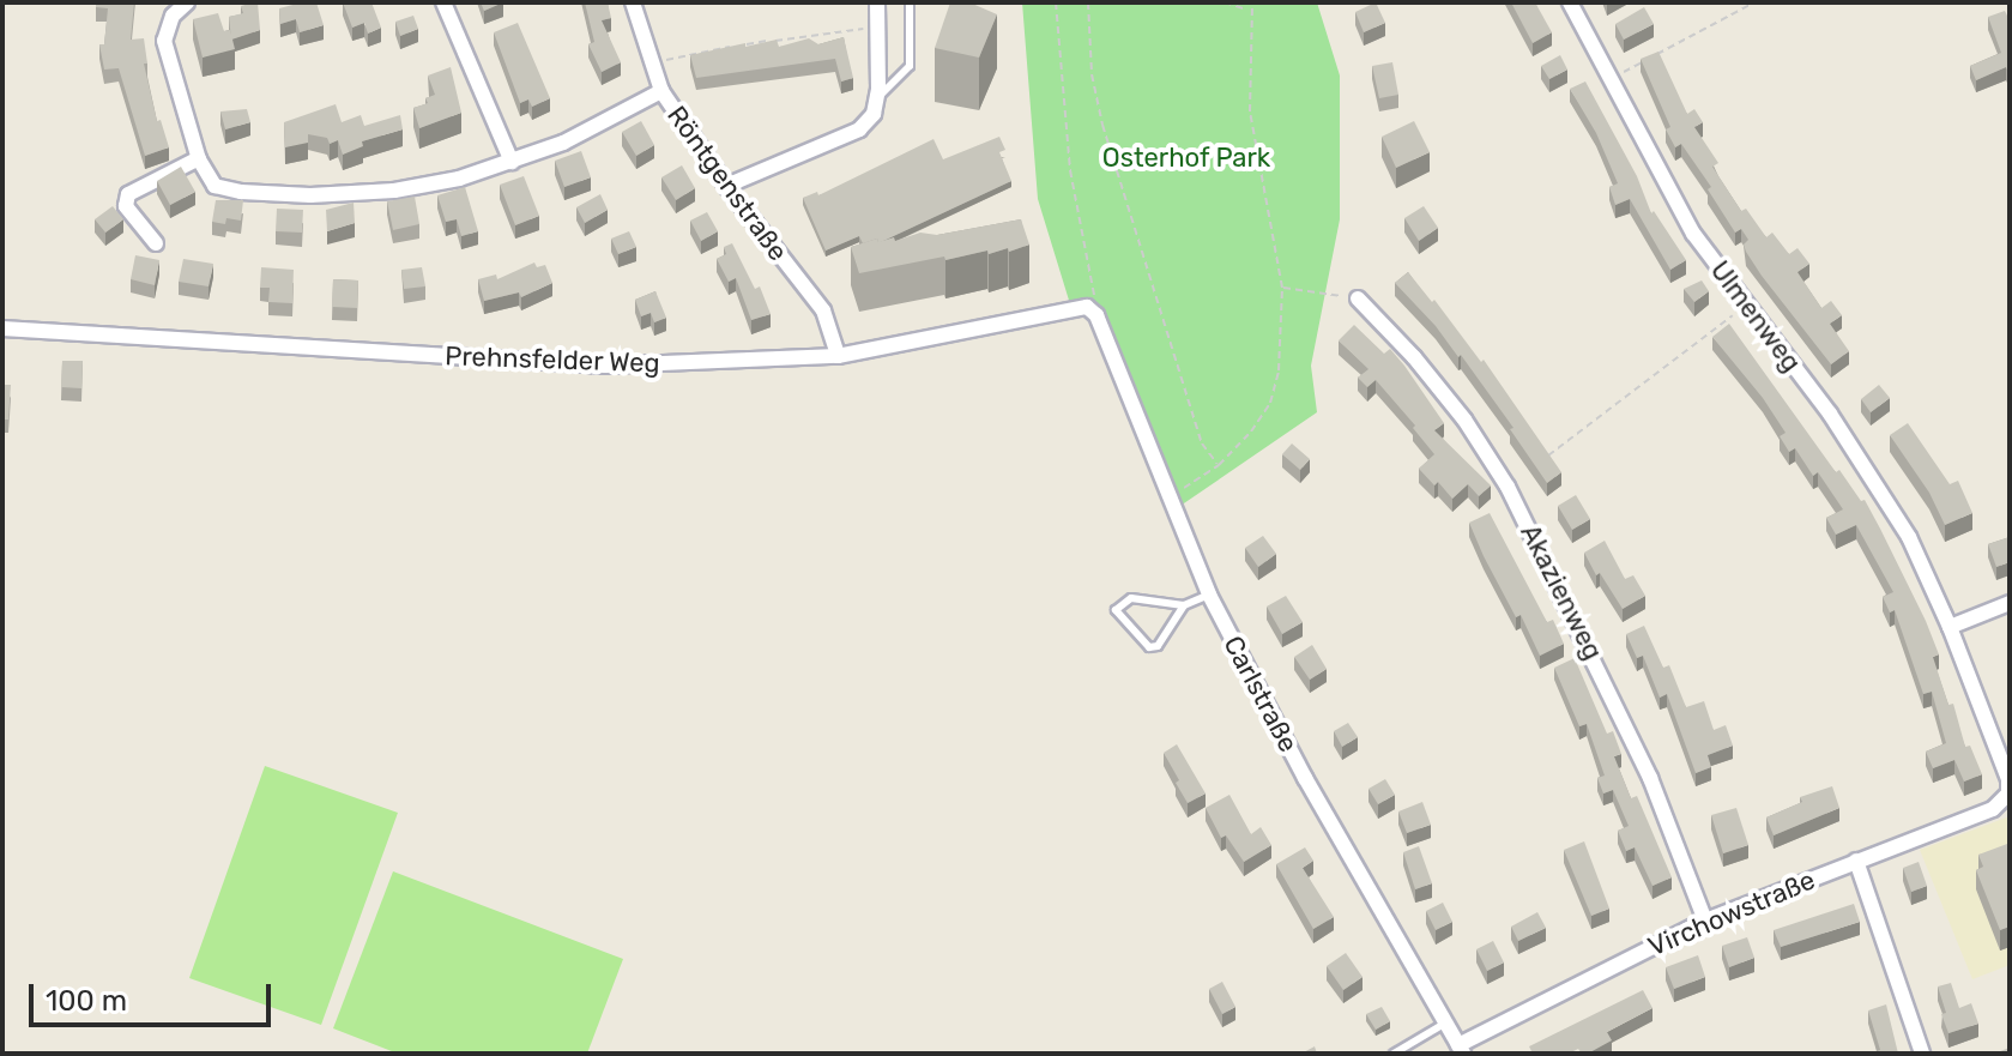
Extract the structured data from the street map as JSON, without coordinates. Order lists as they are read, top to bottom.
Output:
{
  "streets": {
    "street": [
      "Röntgenstraße",
      "Ulmenweg",
      "Prehnsfelder Weg",
      "Akazienweg",
      "Carlstraße",
      "Virchowstraße"
    ]
  },
  "crossings": [
    ["Röntgenstraße", "Prehnsfelder Weg"],
    ["Ulmenweg", "Virchowstraße"],
    ["Prehnsfelder Weg", "Carlstraße"],
    ["Akazienweg", "Virchowstraße"],
    ["Carlstraße", "Virchowstraße"]
  ],
  "parks": ["Osterhof Park"],
  "scale_bar": "100 m"
}
